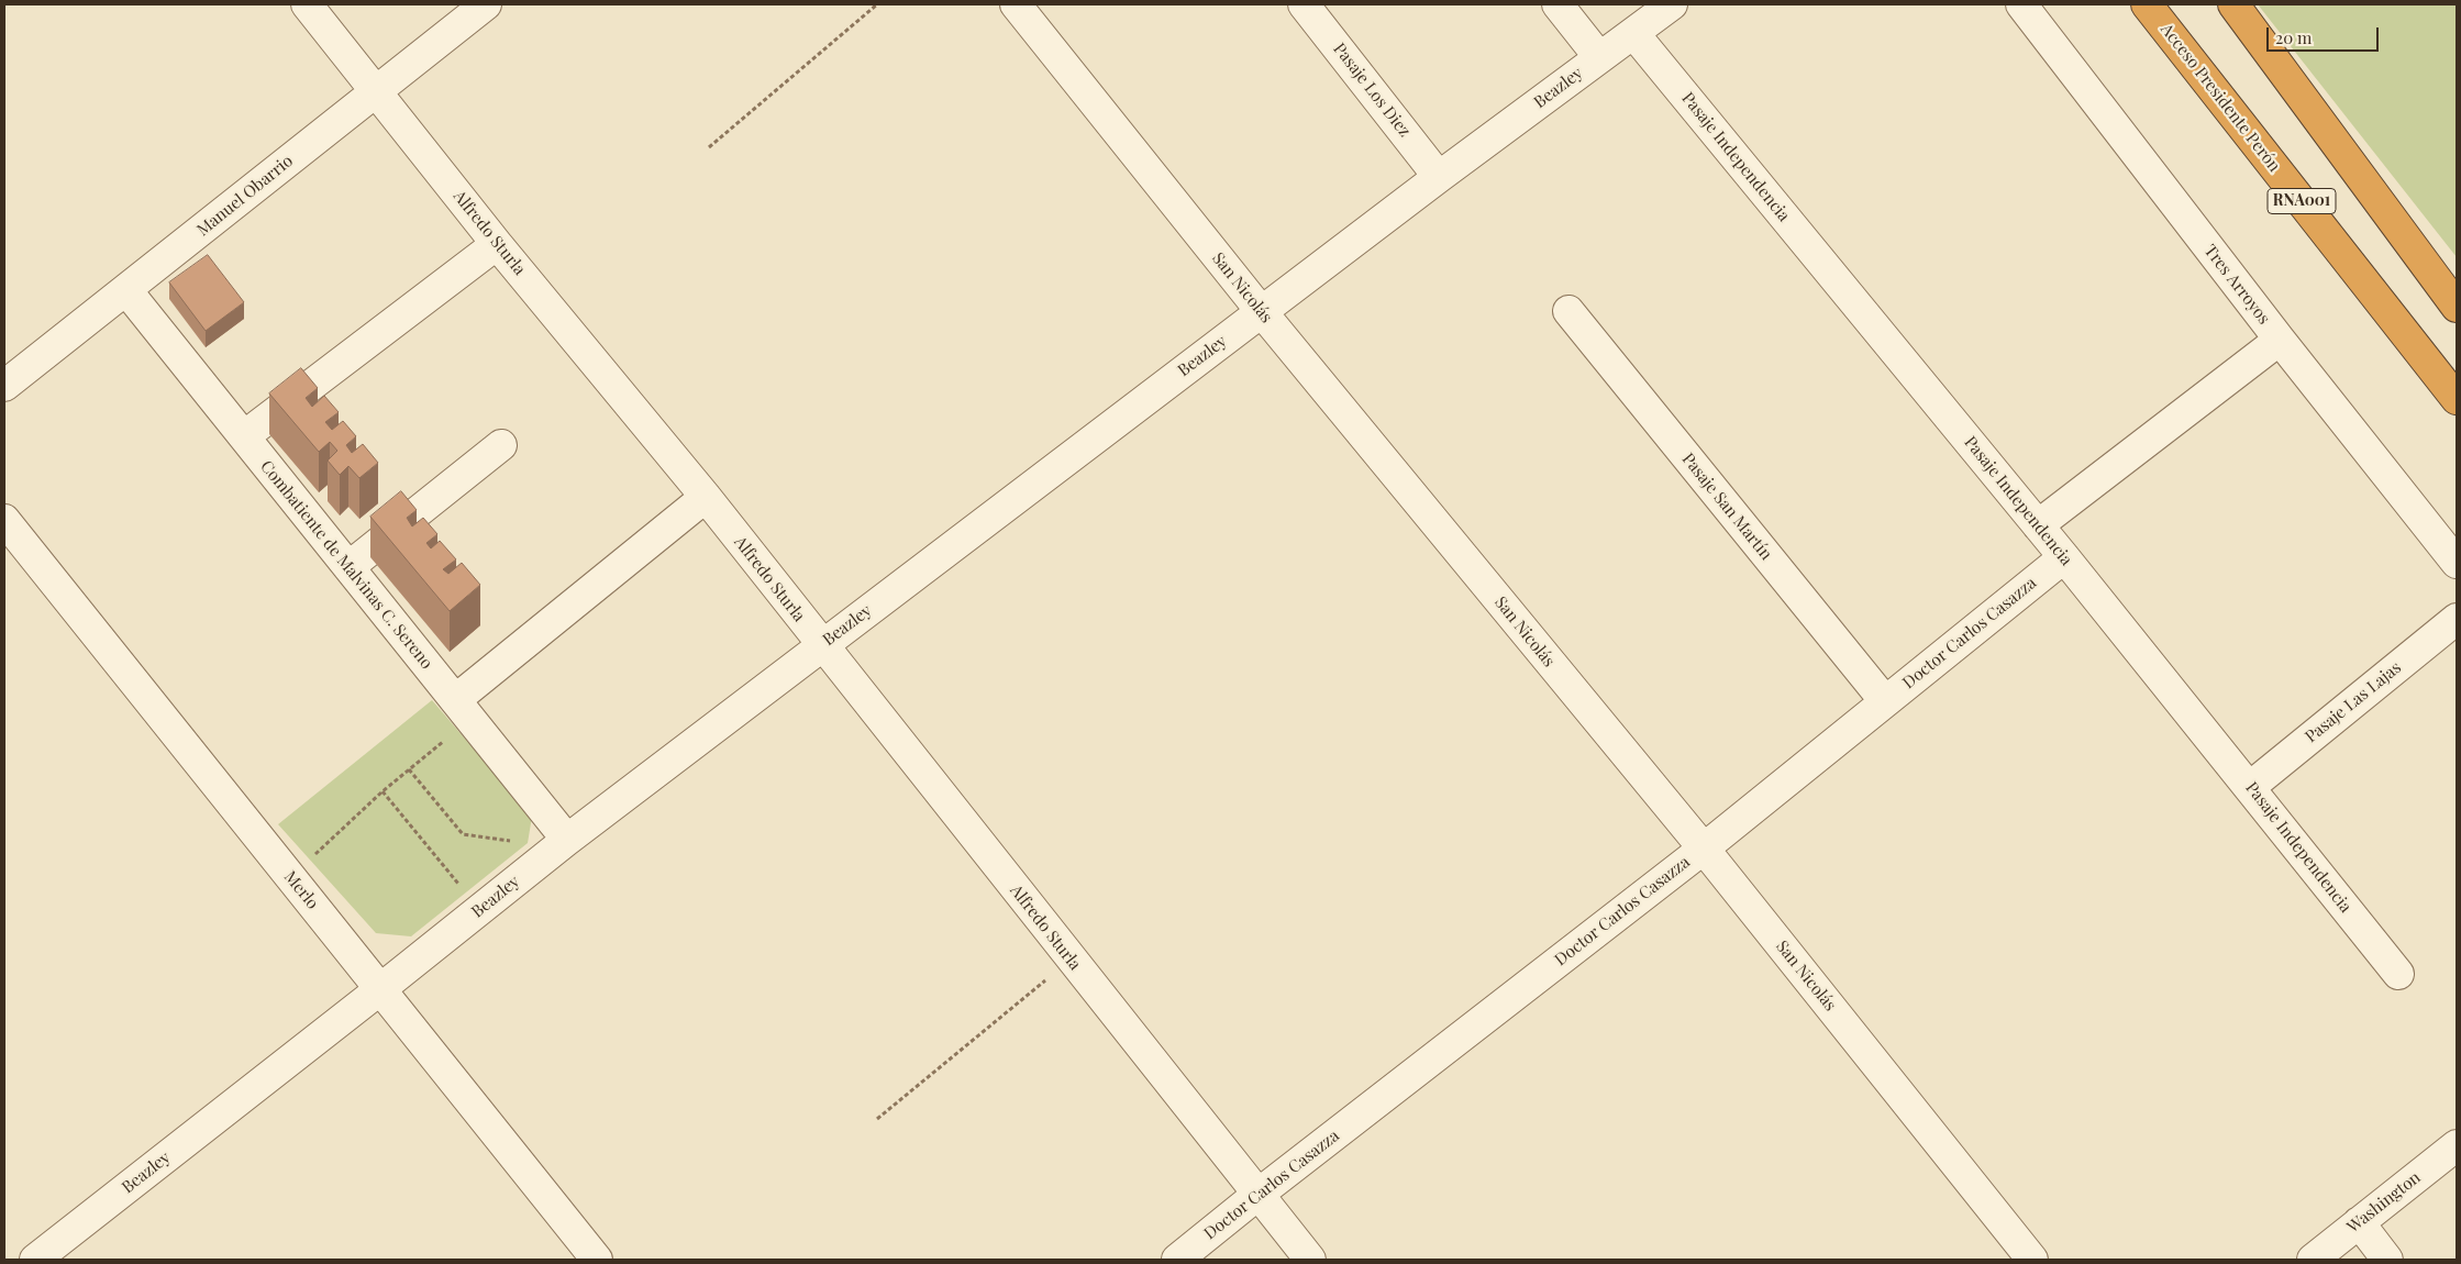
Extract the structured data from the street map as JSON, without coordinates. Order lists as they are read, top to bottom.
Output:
{
  "streets": {
    "highway": ["Acceso Presidente Perón", "RNA001"],
    "street": [
      "Beazley",
      "Pasaje Los Diez",
      "Pasaje Independencia",
      "Manuel Obarrio",
      "Alfredo Sturla",
      "Tres Arroyos",
      "San Nicolás",
      "Pasaje San Martín",
      "Combatiente de Malvinas C. Sereno",
      "Doctor Carlos Casazza",
      "Pasaje Las Lajas",
      "Merlo",
      "Washington"
    ]
  },
  "crossings": [
    ["Beazley", "Pasaje Los Diez"],
    ["Beazley", "Pasaje Independencia"],
    ["Beazley", "Alfredo Sturla"],
    ["Beazley", "San Nicolás"],
    ["Beazley", "Combatiente de Malvinas C. Sereno"],
    ["Beazley", "Merlo"],
    ["Pasaje Independencia", "Doctor Carlos Casazza"],
    ["Pasaje Independencia", "Pasaje Las Lajas"],
    ["Manuel Obarrio", "Alfredo Sturla"],
    ["Manuel Obarrio", "Combatiente de Malvinas C. Sereno"],
    ["Alfredo Sturla", "Doctor Carlos Casazza"],
    ["San Nicolás", "Doctor Carlos Casazza"],
    ["Pasaje San Martín", "Doctor Carlos Casazza"]
  ],
  "scale_bar": "20 m"
}
